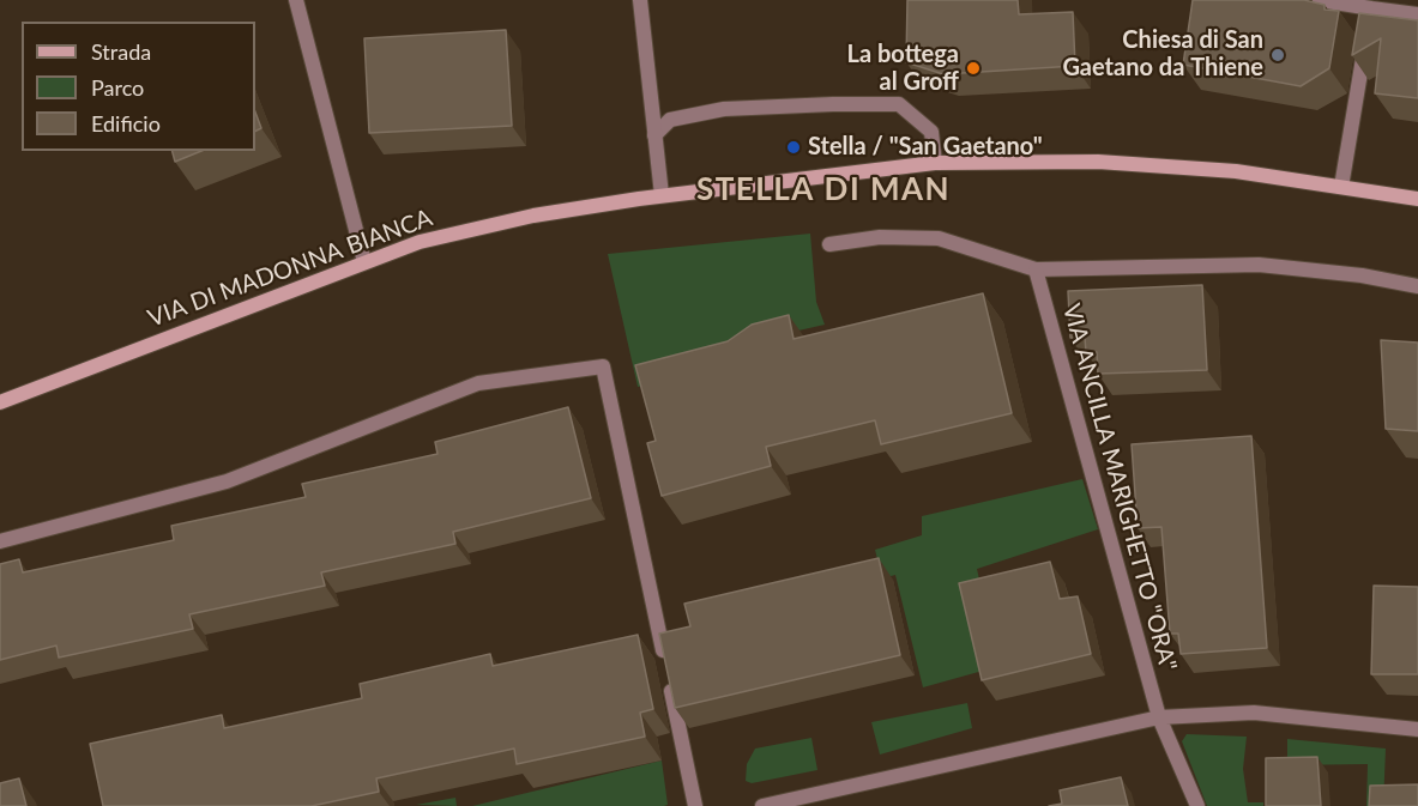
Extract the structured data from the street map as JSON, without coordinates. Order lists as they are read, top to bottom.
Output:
{
  "streets": {
    "main road": ["VIA DI MADONNA BIANCA"],
    "street": ["VIA ANCILLA MARIGHETTO \"ORA\""]
  },
  "districts": ["STELLA DI MAN"],
  "places": ["Chiesa di San Gaetano da Thiene", "La bottega al Groff", "Stella / \"San Gaetano\""],
  "legend": ["Strada", "Parco", "Edificio"]
}
